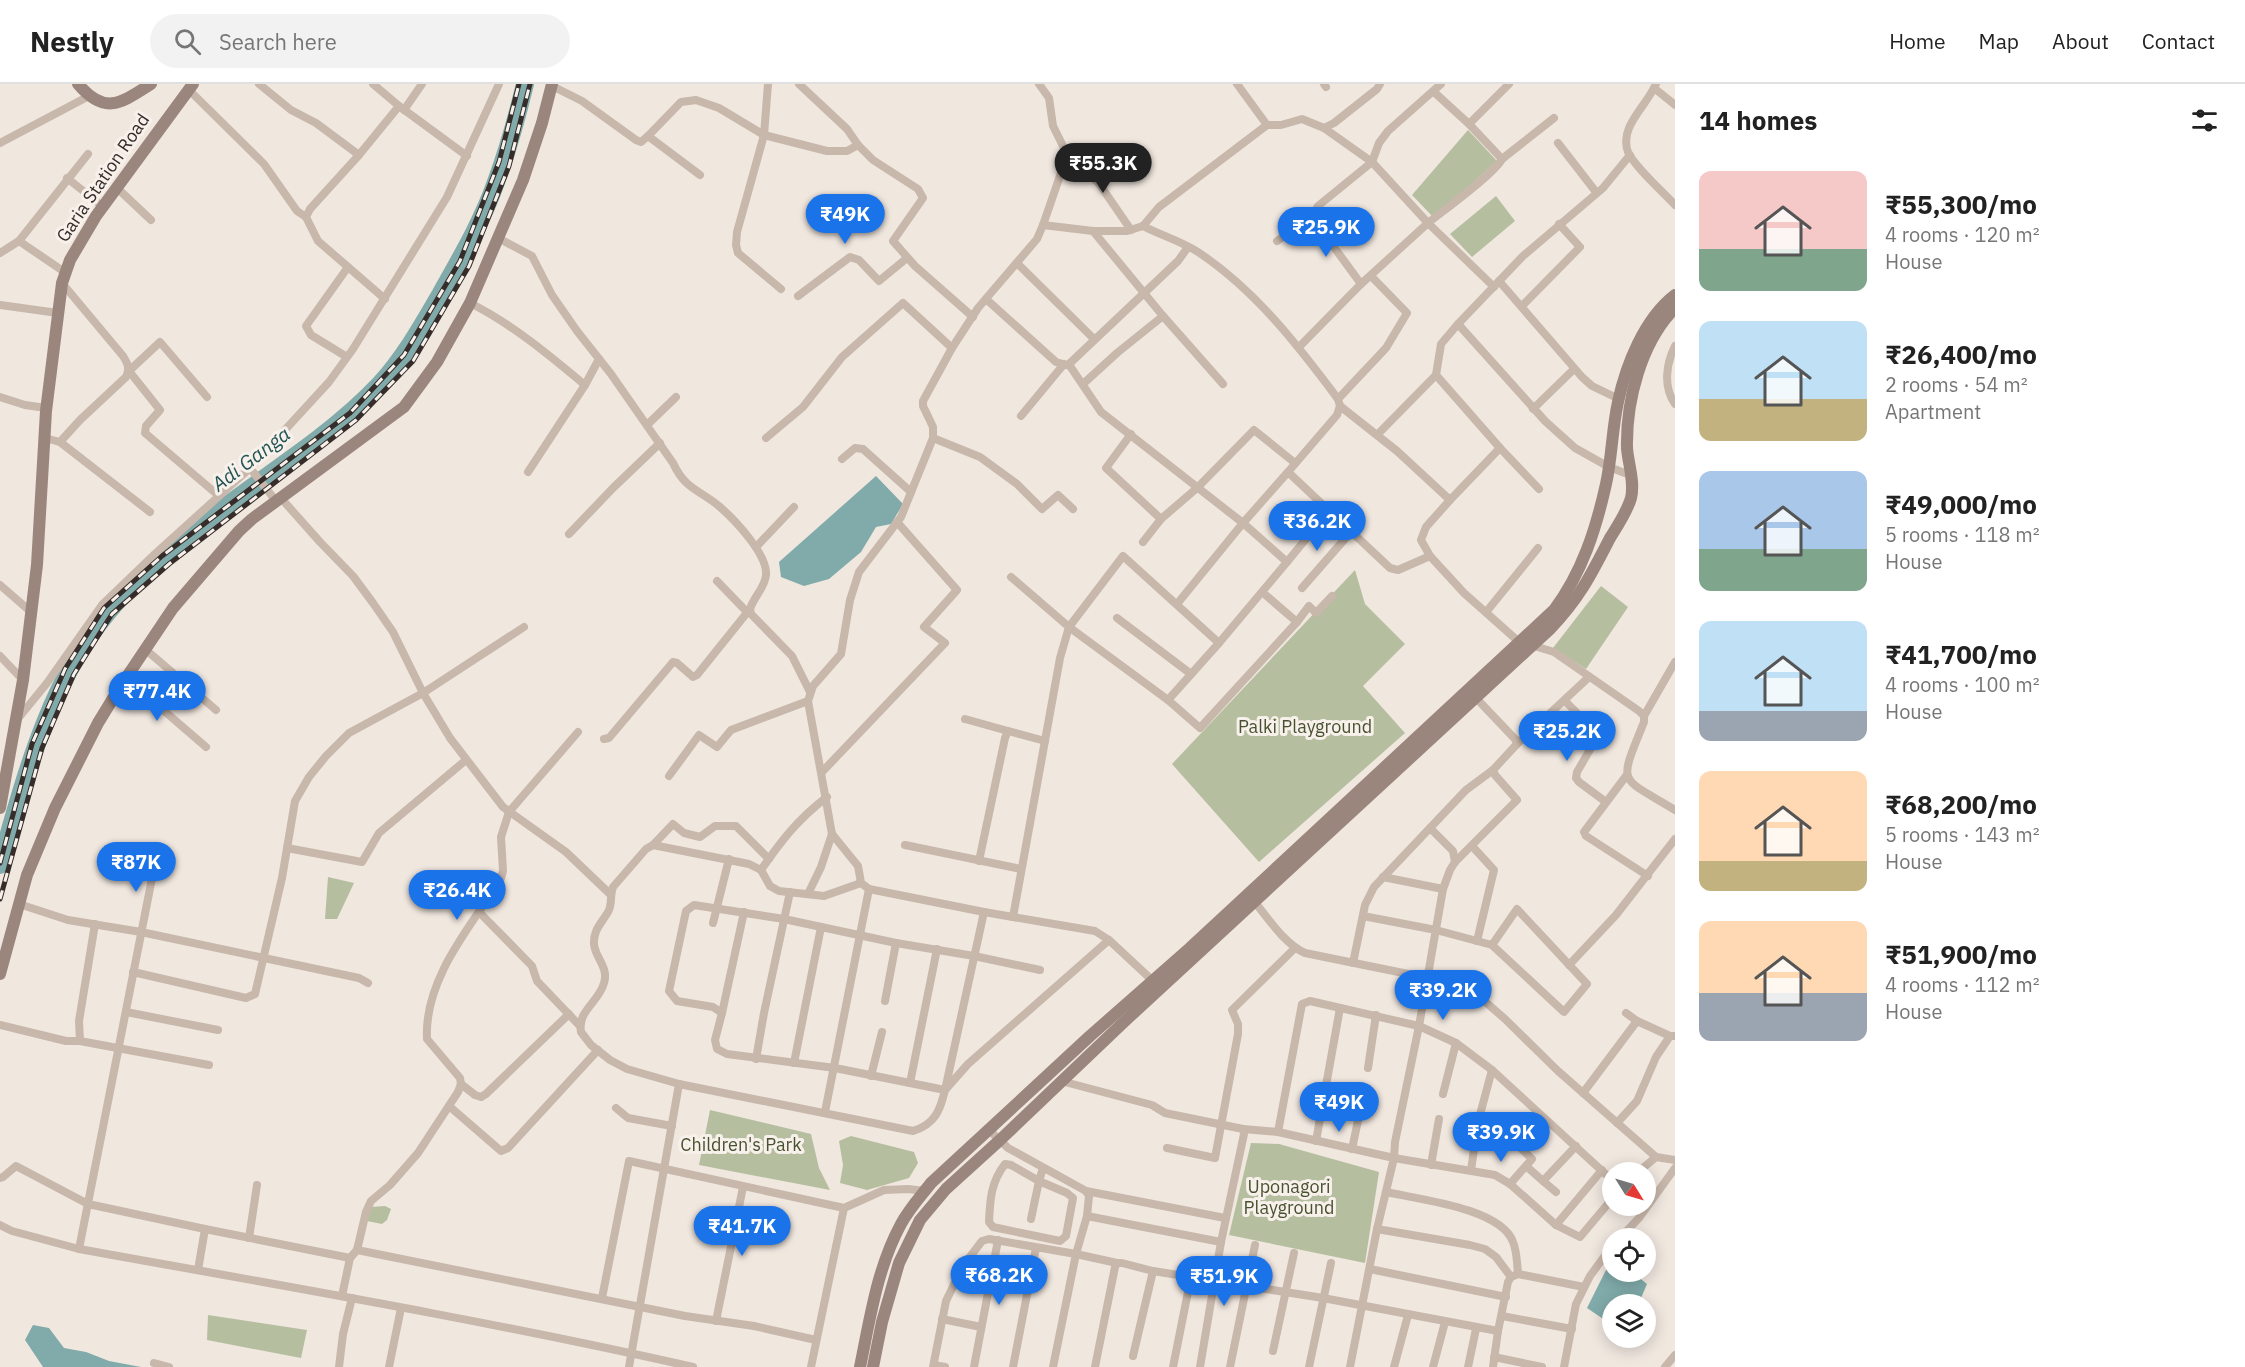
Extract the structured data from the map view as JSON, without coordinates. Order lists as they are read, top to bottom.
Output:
{
  "streets": {
    "main road": ["Garia Station Road"]
  },
  "water": ["Adi Ganga"],
  "parks": ["Palki Playground", "Children's Park", "Uponagori Playground"],
  "north": "bottom right",
  "page": {
    "header": "Nestly",
    "search": "Search here",
    "nav": [
      "Home",
      "Map",
      "About",
      "Contact"
    ],
    "heading": "14 homes",
    "price": [
      "₹55.3K",
      "₹49K",
      "₹25.9K",
      "₹36.2K",
      "₹77.4K",
      "₹25.2K",
      "₹87K",
      "₹26.4K",
      "₹39.2K",
      "₹49K",
      "₹39.9K",
      "₹41.7K",
      "₹68.2K",
      "₹51.9K"
    ],
    "list": [
      {
        "name": "₹55,300/mo",
        "note": "4 rooms · 120 m² · House"
      },
      {
        "name": "₹26,400/mo",
        "note": "2 rooms · 54 m² · Apartment"
      },
      {
        "name": "₹49,000/mo",
        "note": "5 rooms · 118 m² · House"
      },
      {
        "name": "₹41,700/mo",
        "note": "4 rooms · 100 m² · House"
      },
      {
        "name": "₹68,200/mo",
        "note": "5 rooms · 143 m² · House"
      },
      {
        "name": "₹51,900/mo",
        "note": "4 rooms · 112 m² · House"
      }
    ]
  }
}
